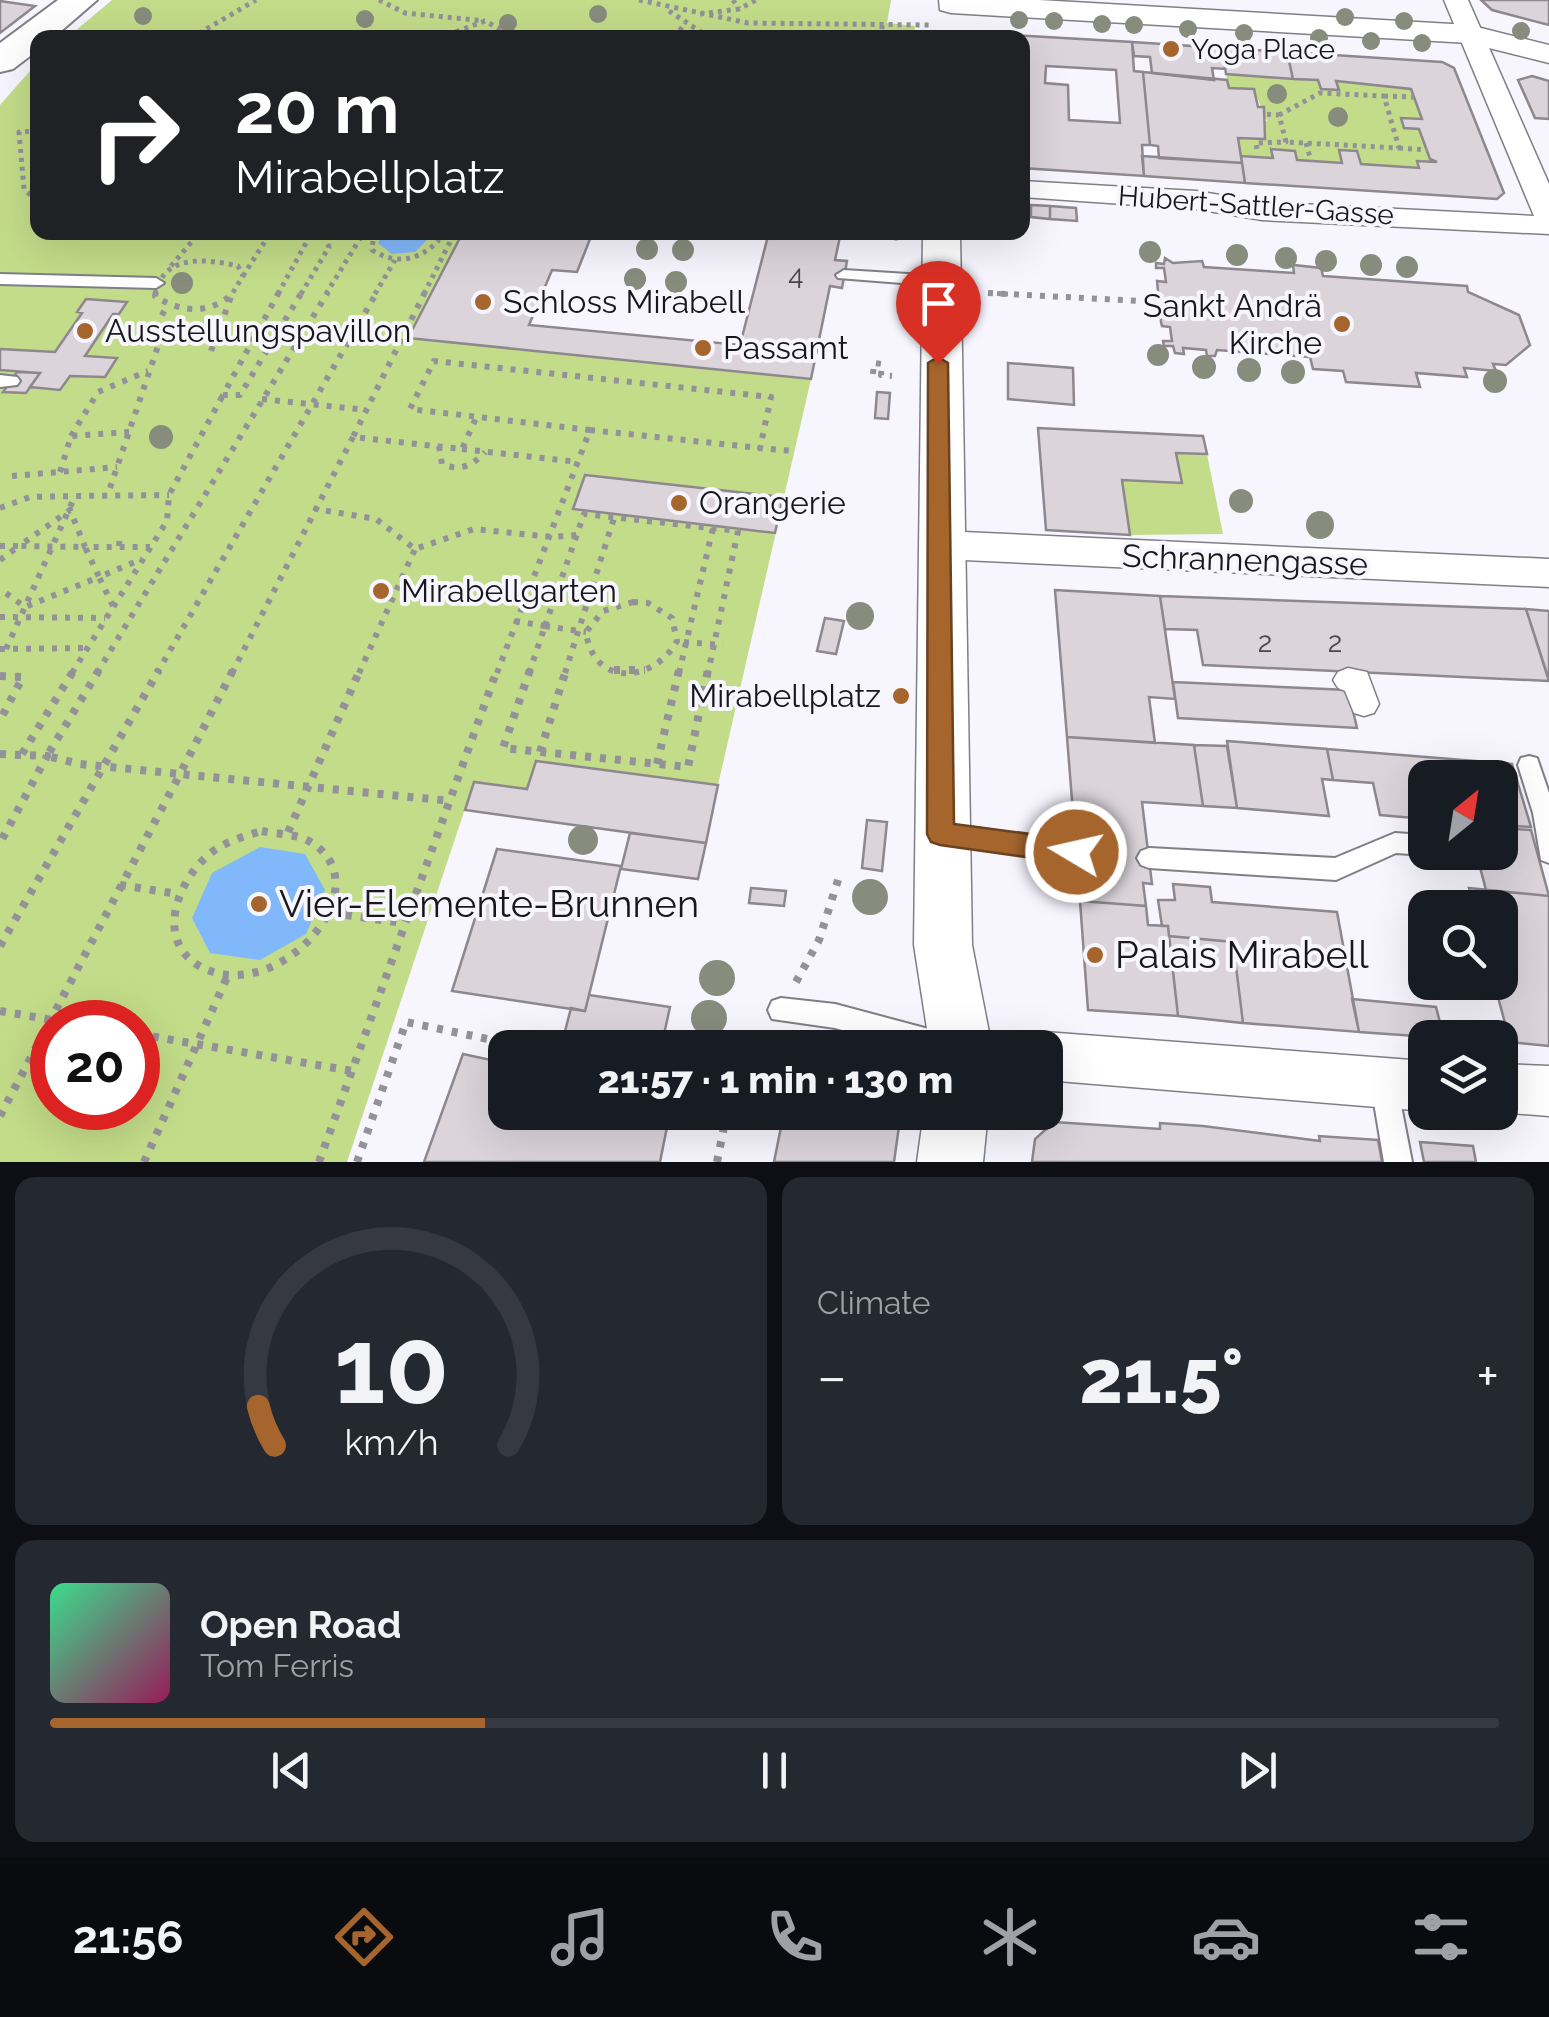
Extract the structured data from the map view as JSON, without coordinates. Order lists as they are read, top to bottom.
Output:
{
  "streets": {
    "street": ["Hubert-Sattler-Gasse", "Schrannengasse"]
  },
  "places": [
    "Yoga Place",
    "Schloss Mirabell",
    "Sankt Andrä Kirche",
    "Ausstellungspavillon",
    "Passamt",
    "Orangerie",
    "Mirabellgarten",
    "Mirabellplatz",
    "Vier-Elemente-Brunnen",
    "Palais Mirabell"
  ],
  "house_numbers": ["4", "2", "2"],
  "north": "top right",
  "page": {
    "turn": ["20 m", "Mirabellplatz"],
    "limit": "20",
    "trip": "21:57 · 1 min · 130 m",
    "tile": "Climate",
    "heat": ["−", "21.5°", "+"],
    "song": ["Open Road", "Tom Ferris"],
    "tabs": "21:56",
    "gauge": ["10", "km/h"]
  }
}
